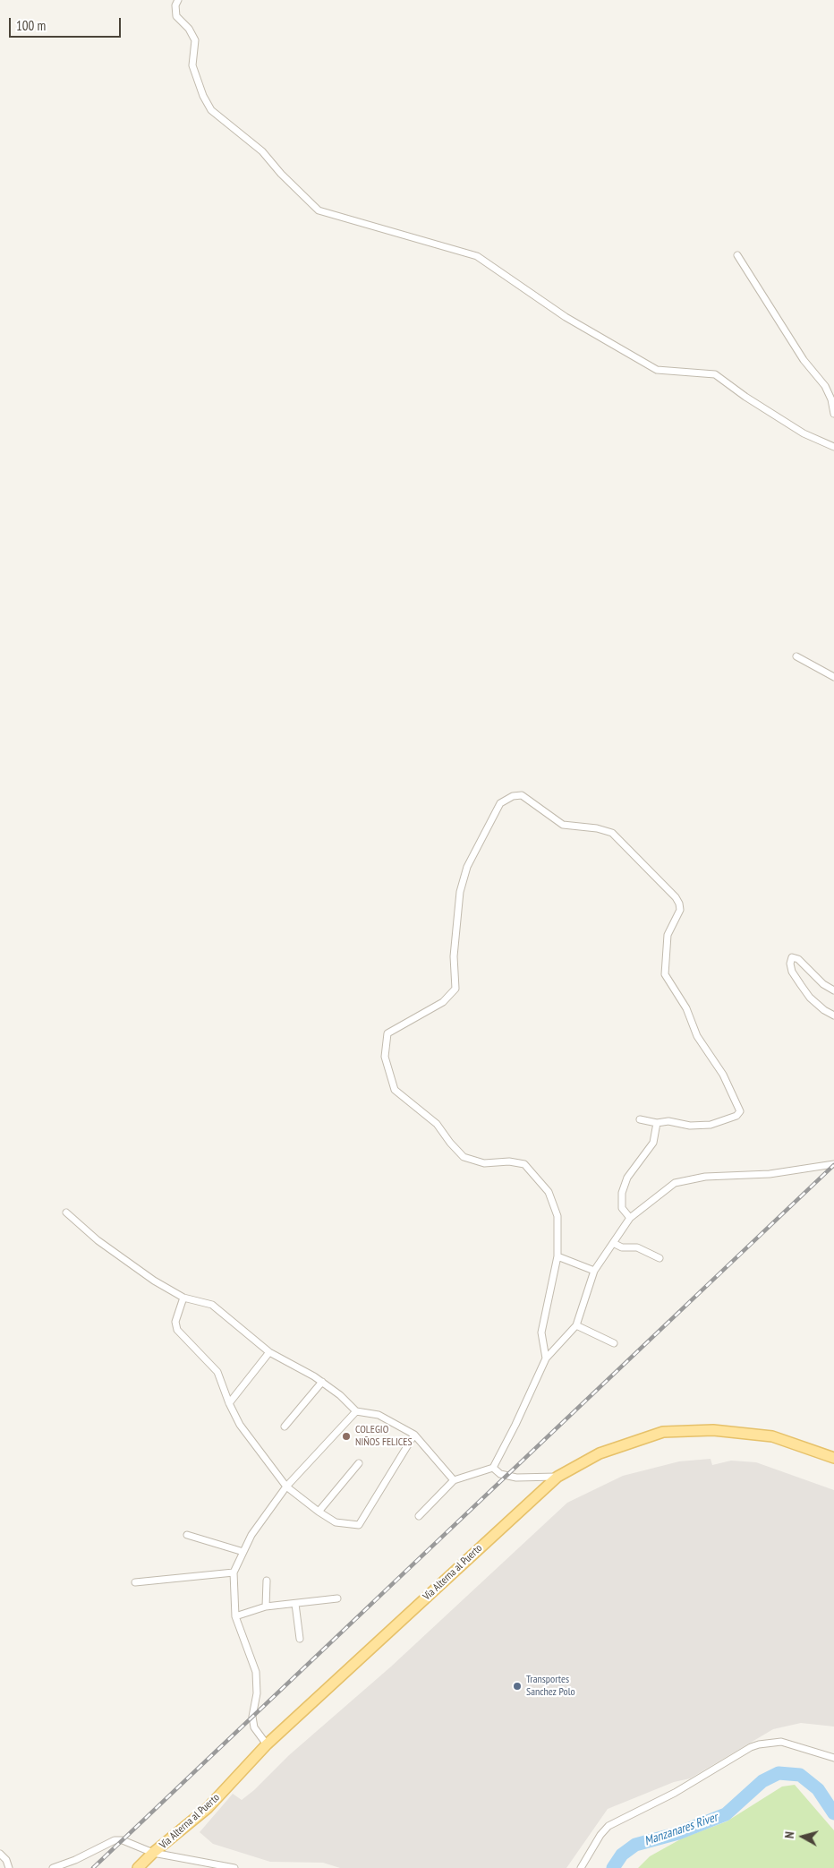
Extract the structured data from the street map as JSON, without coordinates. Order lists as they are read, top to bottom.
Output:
{
  "streets": {
    "main road": ["Vía Alterna al Puerto"]
  },
  "water": ["Manzanares River"],
  "places": ["COLEGIO NIÑOS FELICES", "Transportes Sanchez Polo"],
  "scale_bar": "100 m",
  "north": "left"
}
